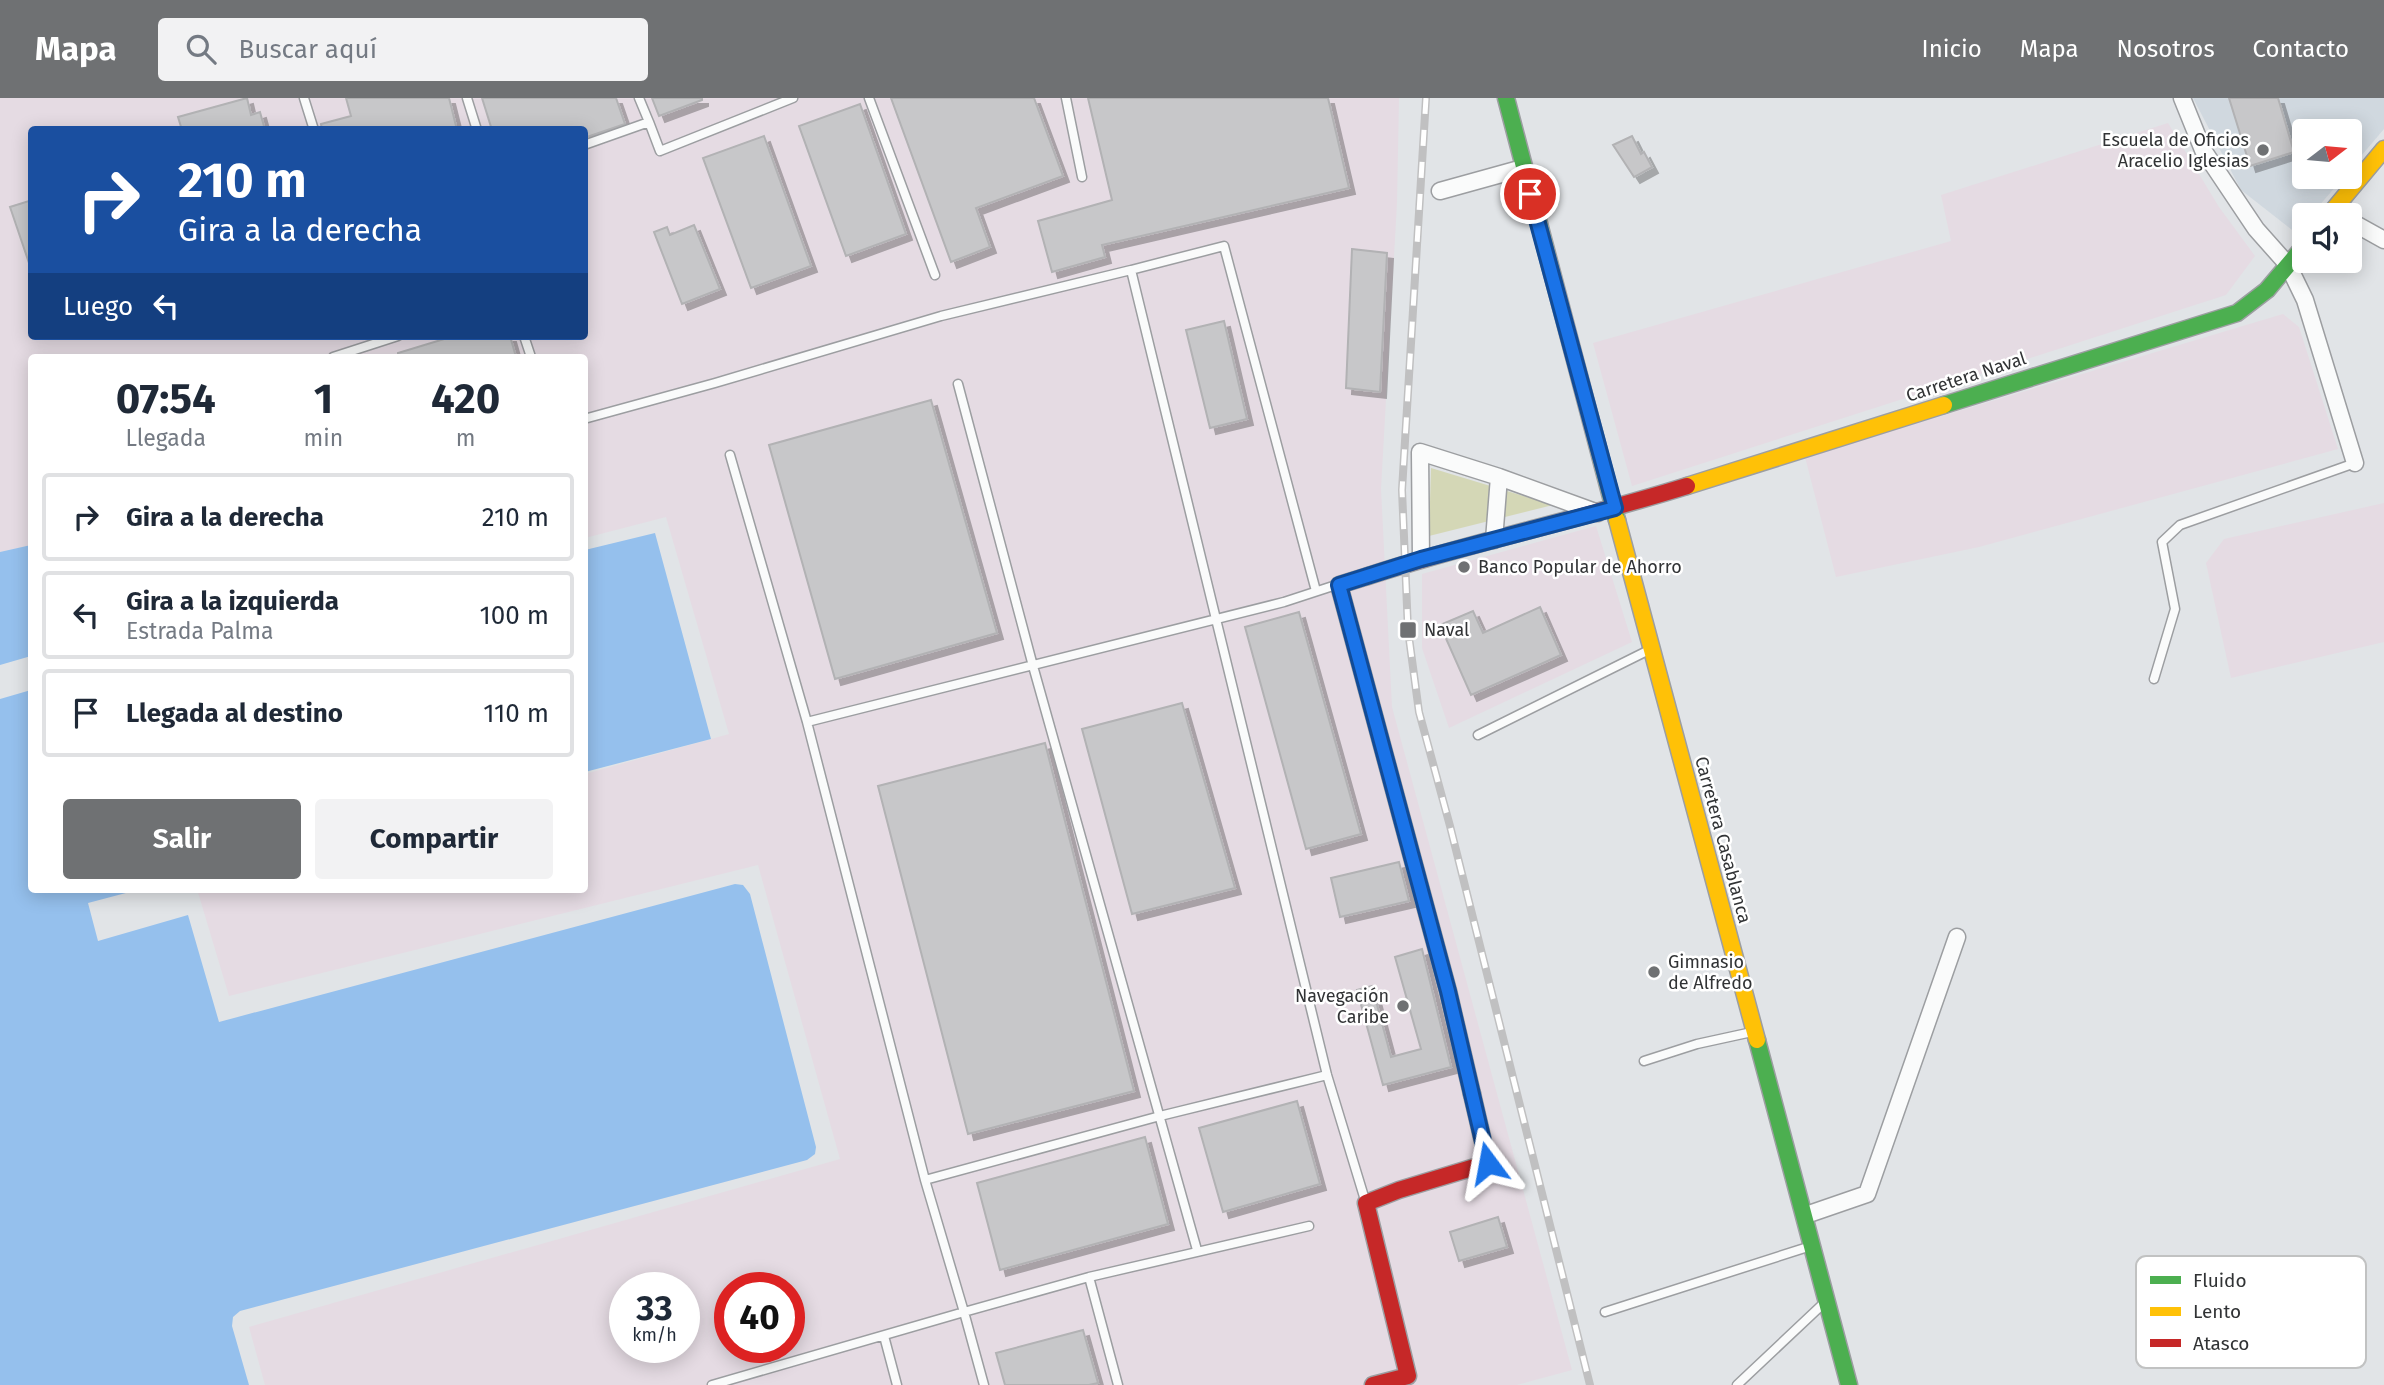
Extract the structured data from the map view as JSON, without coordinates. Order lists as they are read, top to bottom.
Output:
{
  "streets": {
    "main road": ["Carretera Naval", "Carretera Casablanca"]
  },
  "crossings": [
    ["Carretera Naval", "Carretera Casablanca"]
  ],
  "places": {
    "other": [
      "Escuela de Oficios Aracelio Iglesias",
      "Banco Popular de Ahorro",
      "Gimnasio de Alfredo",
      "Navegación Caribe"
    ],
    "transit": ["Naval"]
  },
  "legend": ["Fluido", "Lento", "Atasco"],
  "north": "right",
  "page": {
    "header": "Mapa",
    "search": "Buscar aquí",
    "nav": [
      "Inicio",
      "Mapa",
      "Nosotros",
      "Contacto"
    ],
    "turn": ["210 m", "Gira a la derecha"],
    "then": "Luego",
    "eta": [
      "07:54",
      "Llegada",
      "1",
      "min",
      "420",
      "m"
    ],
    "list": [
      {
        "name": "Gira a la derecha",
        "value": "210 m"
      },
      {
        "name": "Gira a la izquierda",
        "note": "Estrada Palma",
        "value": "100 m"
      },
      {
        "name": "Llegada al destino",
        "value": "110 m"
      }
    ],
    "buttons": ["Salir", "Compartir"],
    "speed": "33 km/h",
    "limit": "40"
  }
}
